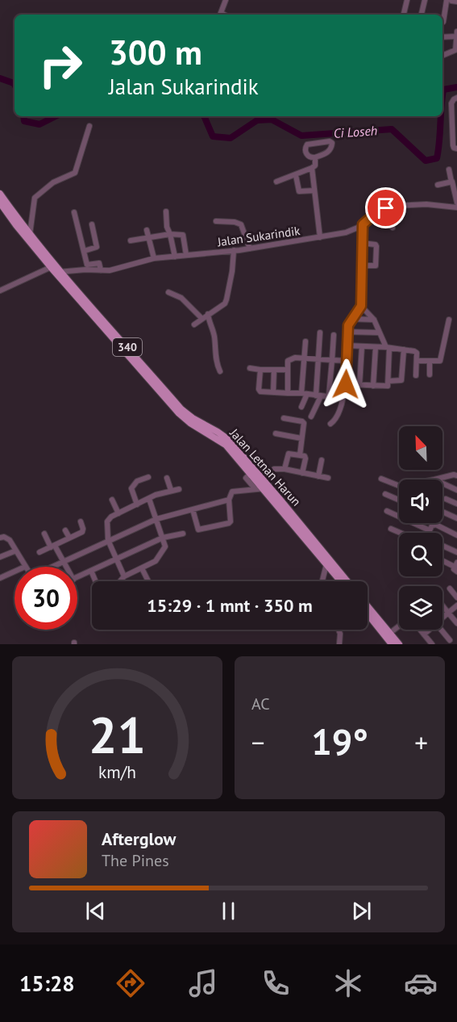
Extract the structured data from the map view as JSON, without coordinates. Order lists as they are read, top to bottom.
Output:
{
  "streets": {
    "main road": ["340", "Jalan Letnan Harun"],
    "street": ["Jalan Sukarindik"]
  },
  "crossings": [
    ["Jalan Sukarindik", "Jalan Letnan Harun"]
  ],
  "water": ["Ci Loseh"],
  "north": "top left",
  "page": {
    "turn": ["300 m", "Jalan Sukarindik"],
    "limit": "30",
    "trip": "15:29 · 1 mnt · 350 m",
    "tile": "AC",
    "heat": ["−", "19°", "+"],
    "song": ["Afterglow", "The Pines"],
    "tabs": "15:28",
    "gauge": ["21", "km/h"]
  }
}
